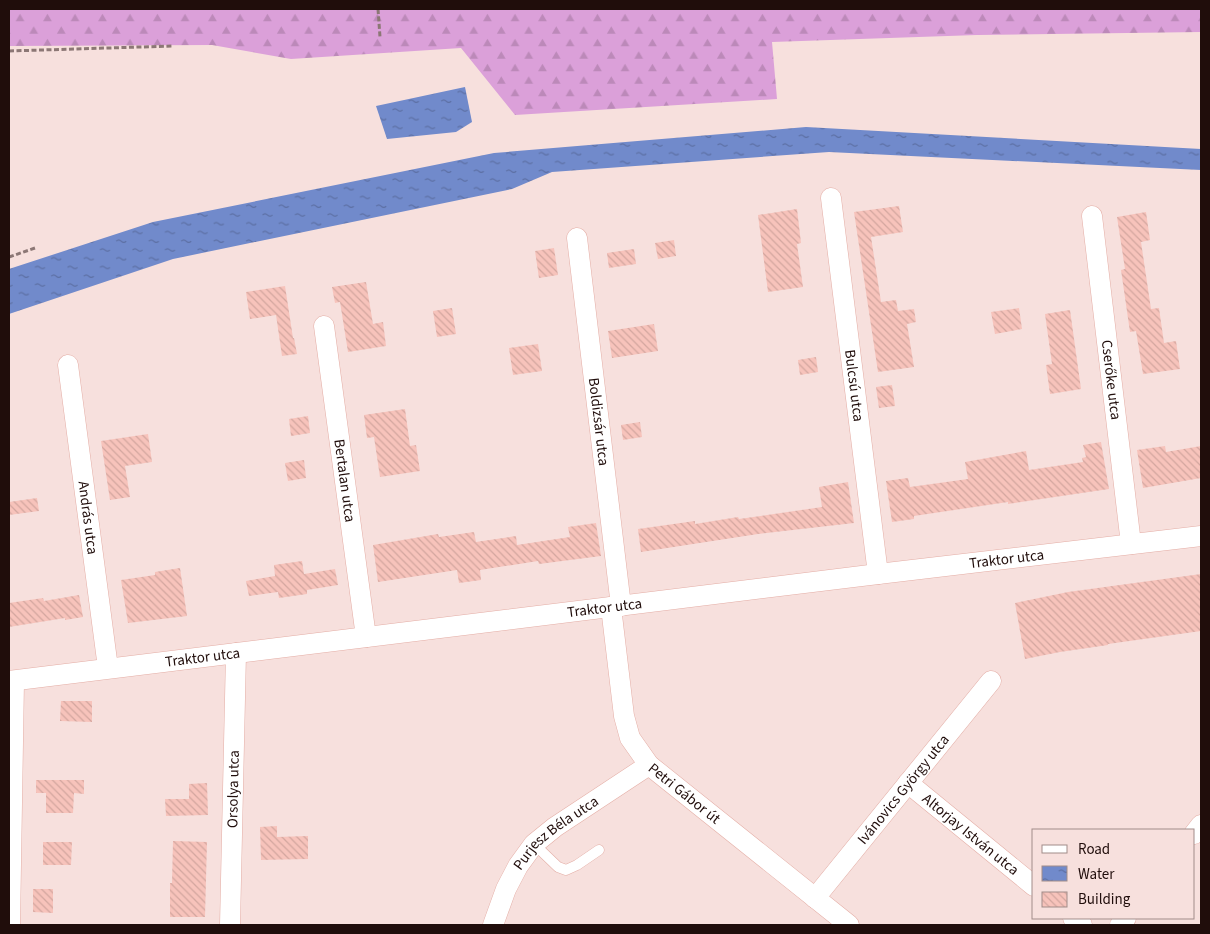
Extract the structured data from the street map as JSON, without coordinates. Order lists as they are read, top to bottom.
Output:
{
  "streets": {
    "street": [
      "Cserőke utca",
      "Bulcsú utca",
      "Boldizsár utca",
      "Bertalan utca",
      "András utca",
      "Traktor utca",
      "Orsolya utca",
      "Ivánovics György utca",
      "Petri Gábor út",
      "Purjesz Béla utca",
      "Altorjay István utca"
    ]
  },
  "crossings": [
    ["Cserőke utca", "Traktor utca"],
    ["Bulcsú utca", "Traktor utca"],
    ["Boldizsár utca", "Traktor utca"],
    ["Boldizsár utca", "Petri Gábor út"],
    ["Bertalan utca", "Traktor utca"],
    ["András utca", "Traktor utca"],
    ["Traktor utca", "Orsolya utca"],
    ["Traktor utca", "Petri Gábor út"],
    ["Ivánovics György utca", "Petri Gábor út"],
    ["Ivánovics György utca", "Altorjay István utca"],
    ["Petri Gábor út", "Purjesz Béla utca"]
  ],
  "legend": ["Road", "Water", "Building"]
}
